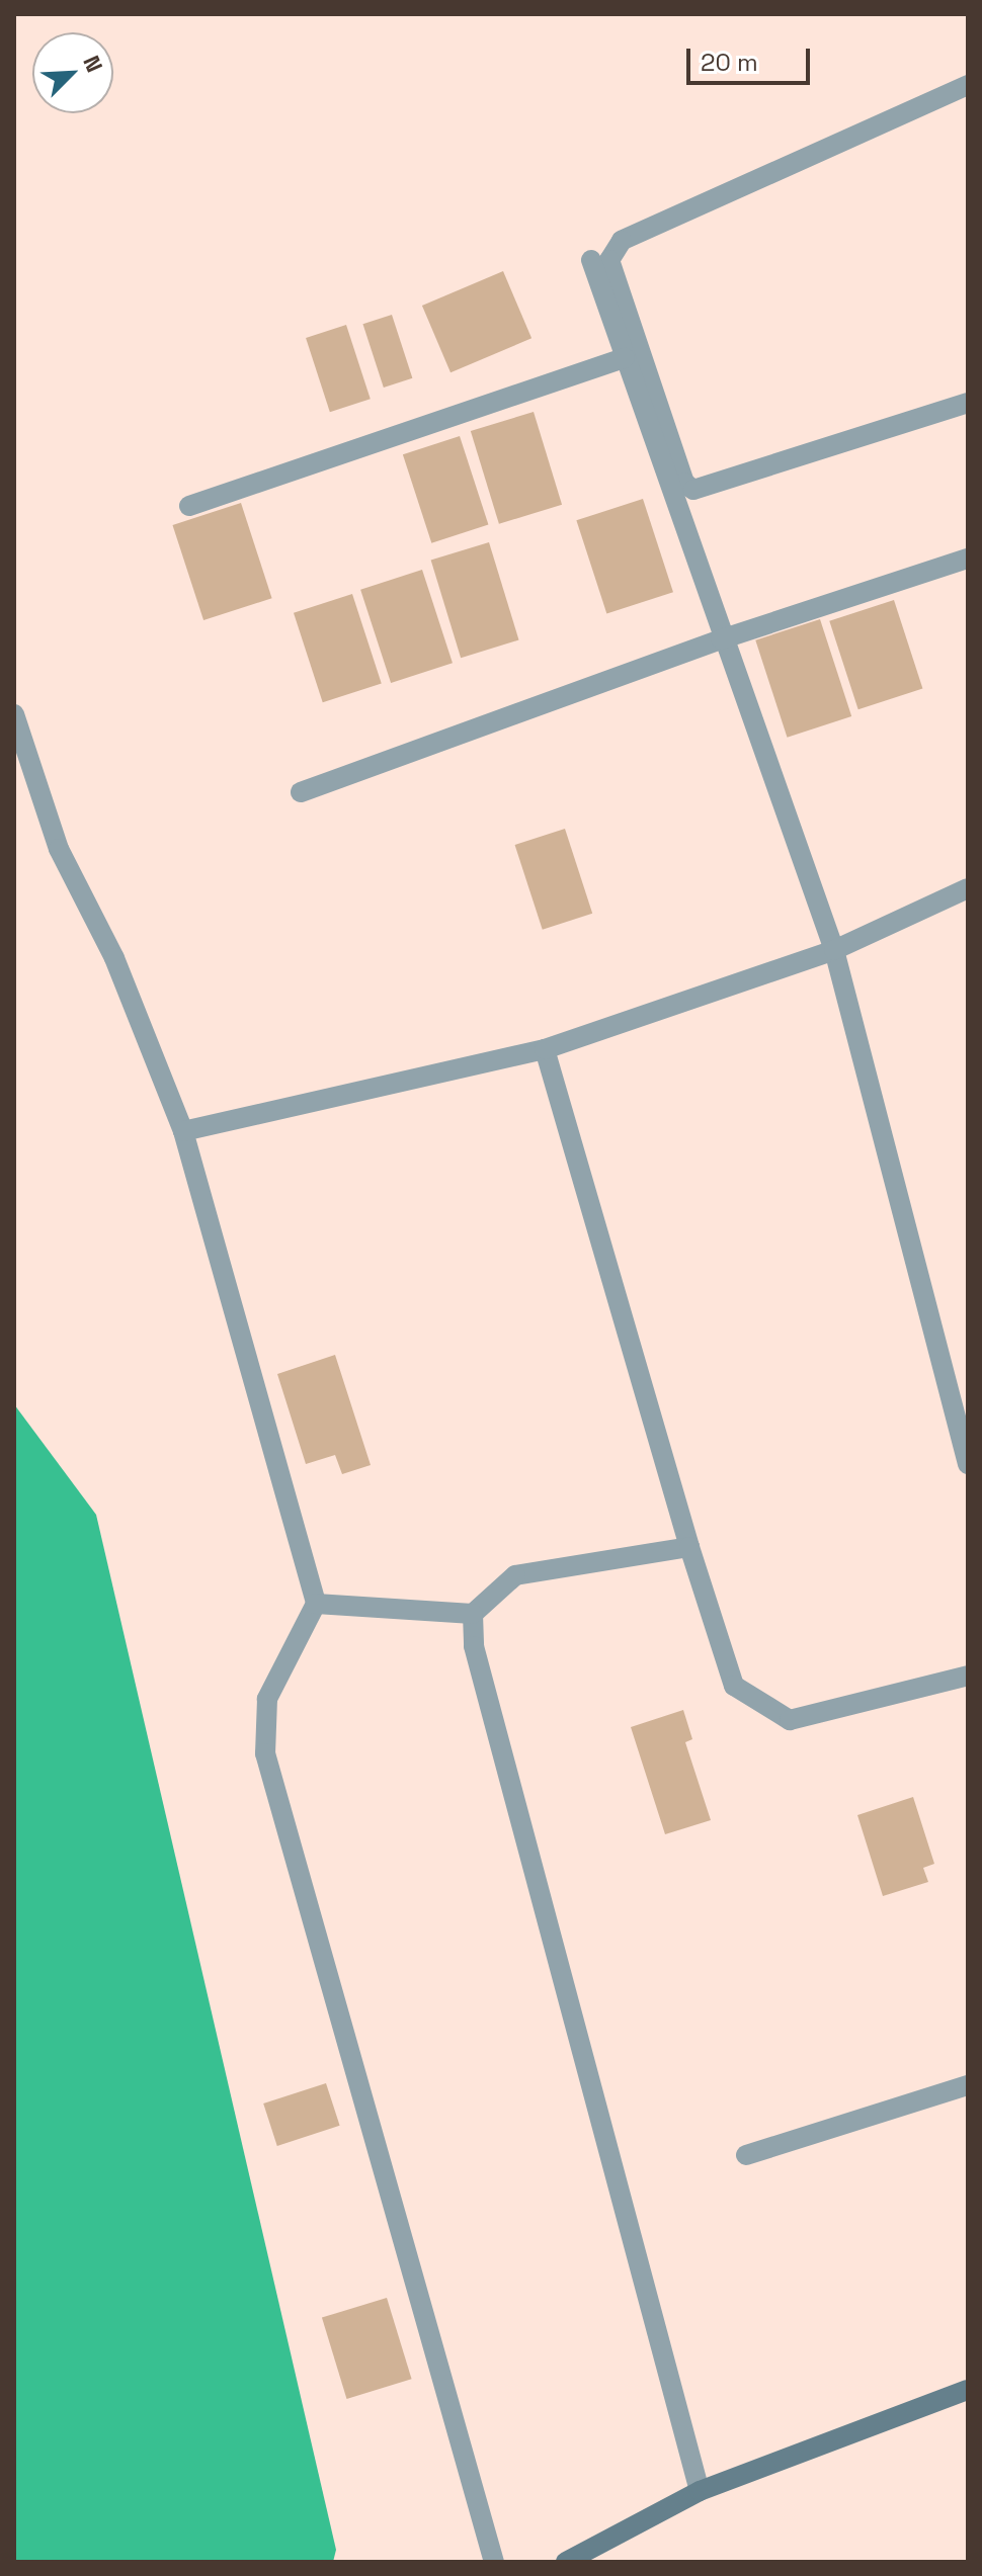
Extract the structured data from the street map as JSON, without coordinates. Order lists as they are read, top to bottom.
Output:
{
  "scale_bar": "20 m",
  "north": "top right"
}
